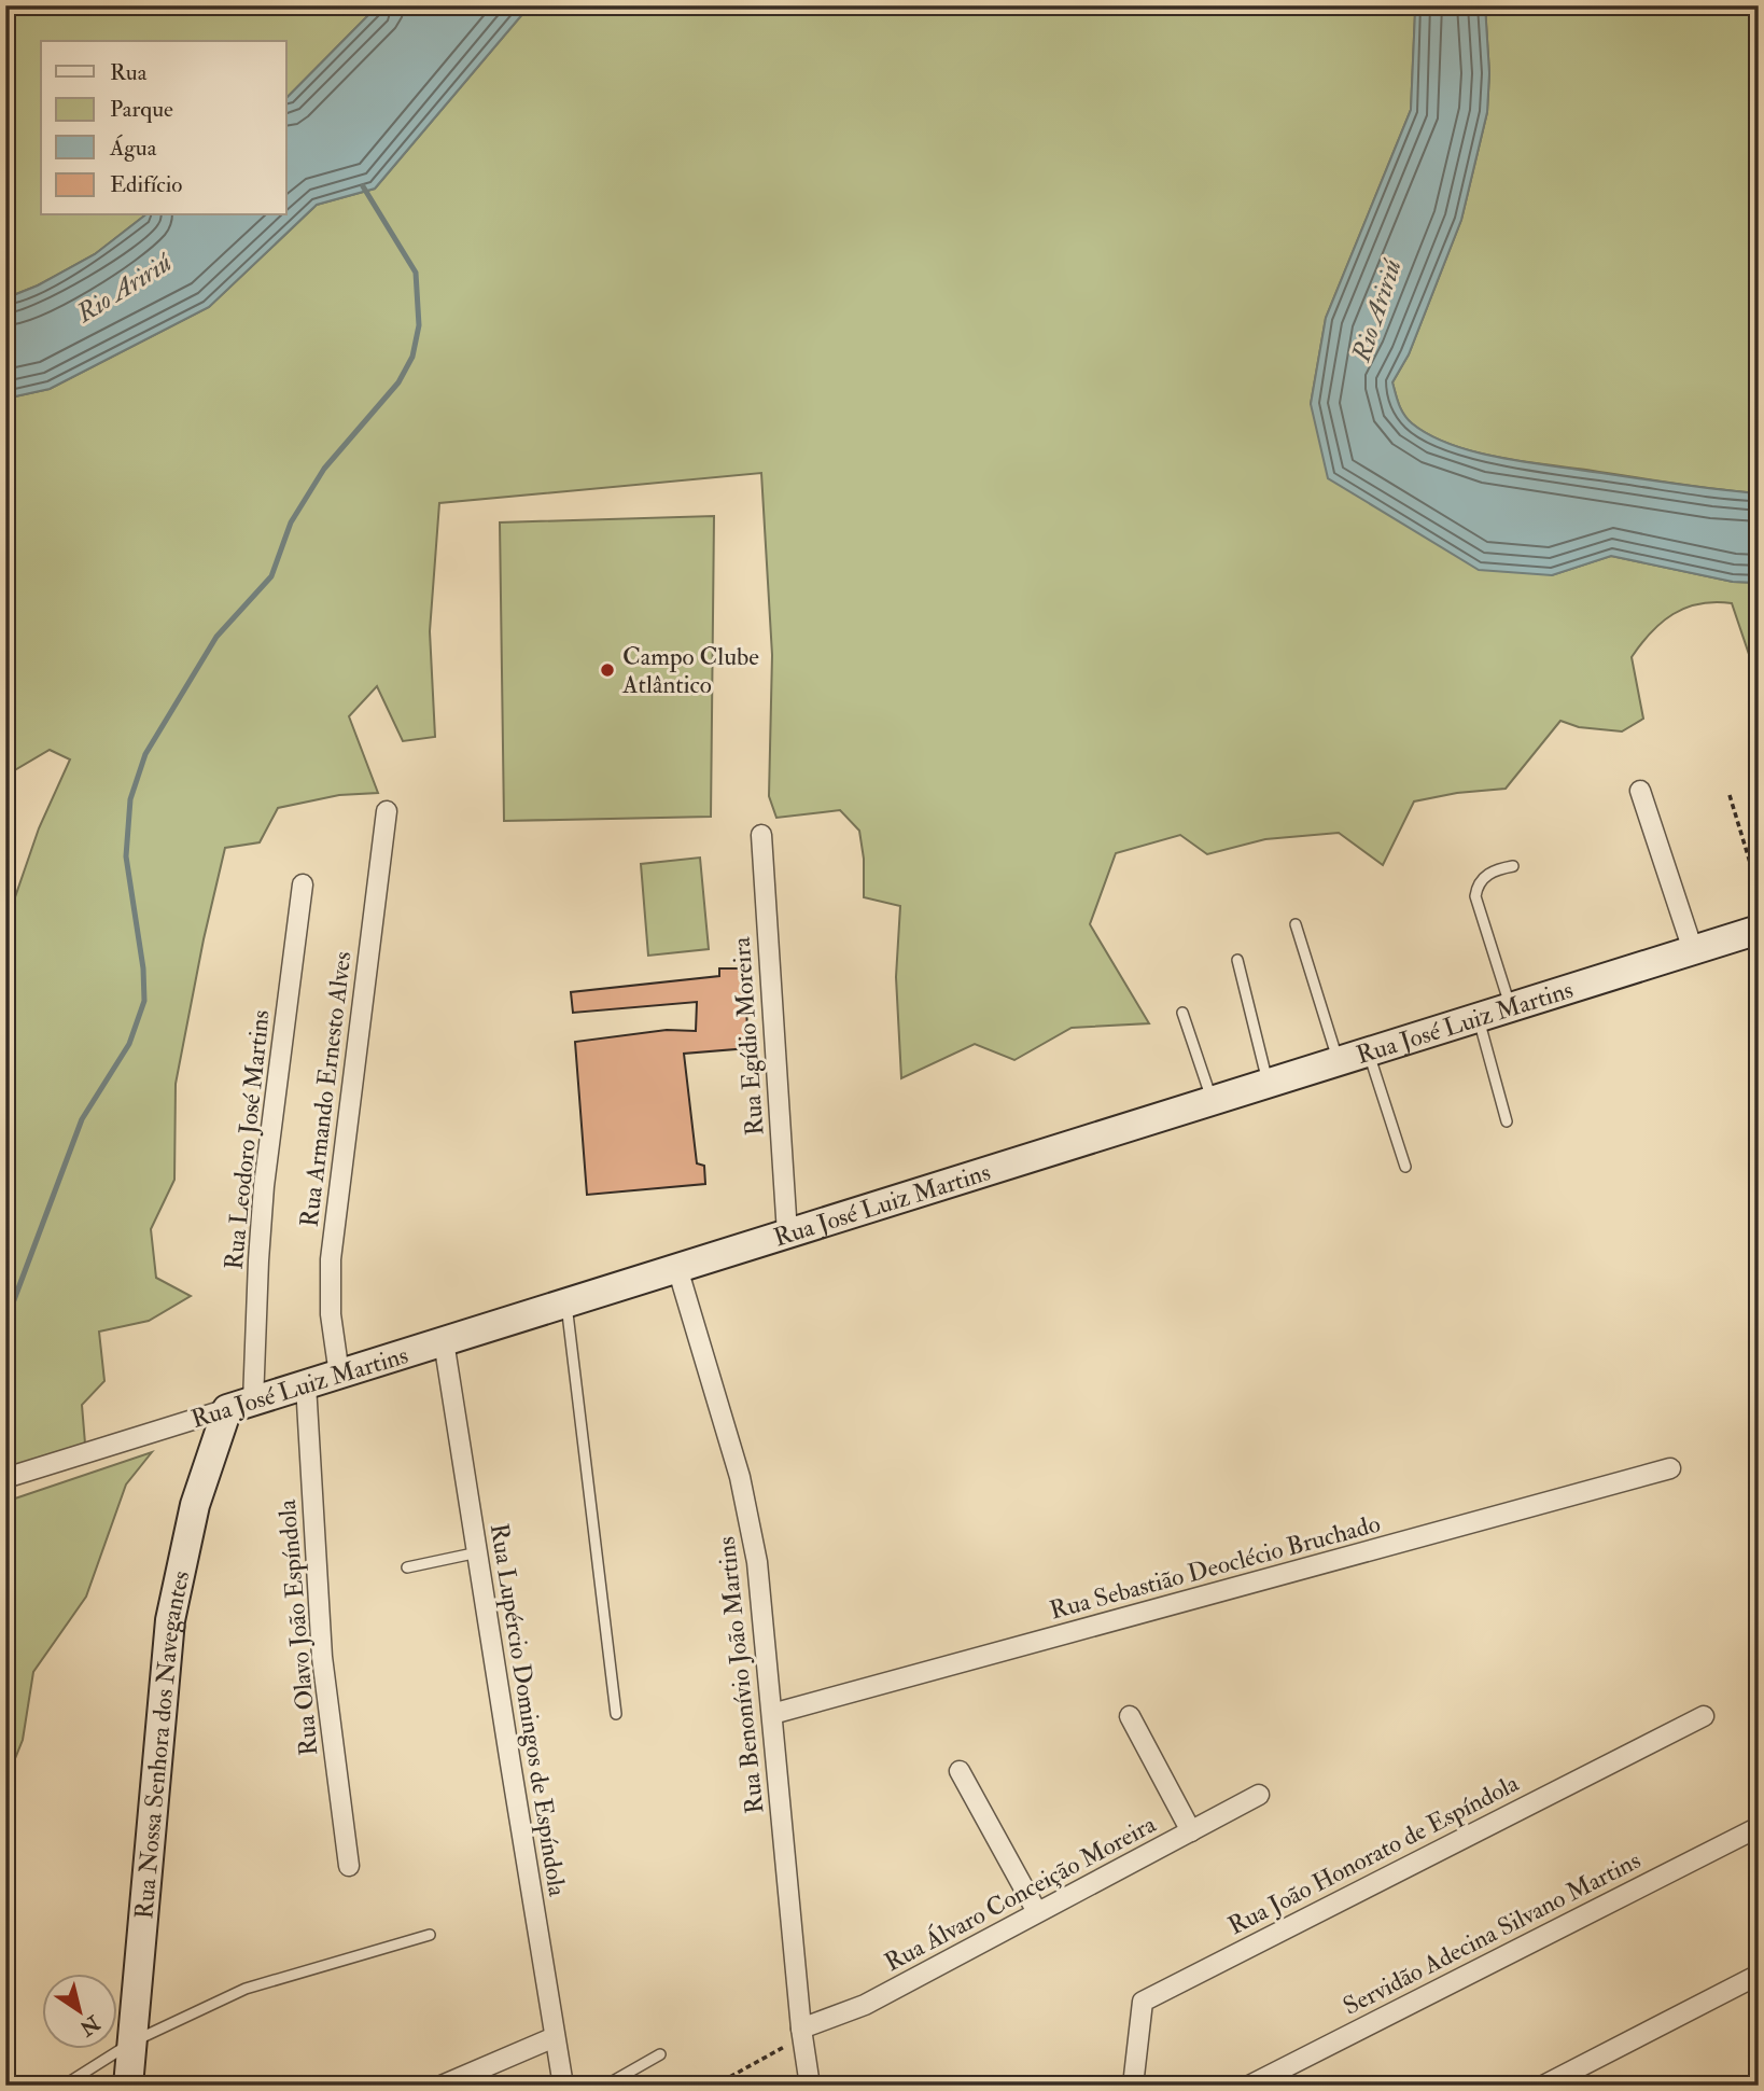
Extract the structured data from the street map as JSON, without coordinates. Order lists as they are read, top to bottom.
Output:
{
  "streets": {
    "main road": ["Rua José Luiz Martins", "Rua Nossa Senhora dos Navegantes"],
    "street": [
      "Rua Egídio Moreira",
      "Rua Armando Ernesto Alves",
      "Rua Leodoro José Martins",
      "Rua Sebastião Deoclécio Bruchado",
      "Rua Olavo João Espíndola",
      "Rua Benonívio João Martins",
      "Rua Lupércio Domingos de Espíndola",
      "Rua João Honorato de Espíndola",
      "Rua Álvaro Conceição Moreira",
      "Servidão Adecina Silvano Martins"
    ]
  },
  "crossings": [
    ["Rua José Luiz Martins", "Rua Egídio Moreira"],
    ["Rua José Luiz Martins", "Rua Armando Ernesto Alves"],
    ["Rua José Luiz Martins", "Rua Leodoro José Martins"],
    ["Rua José Luiz Martins", "Rua Olavo João Espíndola"],
    ["Rua José Luiz Martins", "Rua Benonívio João Martins"],
    ["Rua José Luiz Martins", "Rua Lupércio Domingos de Espíndola"],
    ["Rua José Luiz Martins", "Rua Nossa Senhora dos Navegantes"],
    ["Rua Leodoro José Martins", "Rua Nossa Senhora dos Navegantes"],
    ["Rua Sebastião Deoclécio Bruchado", "Rua Benonívio João Martins"],
    ["Rua Benonívio João Martins", "Rua Álvaro Conceição Moreira"]
  ],
  "water": ["Rio Aririú"],
  "places": ["Campo Clube Atlântico"],
  "legend": [
    "Rua",
    "Parque",
    "Água",
    "Edifício"
  ],
  "north": "bottom right"
}
